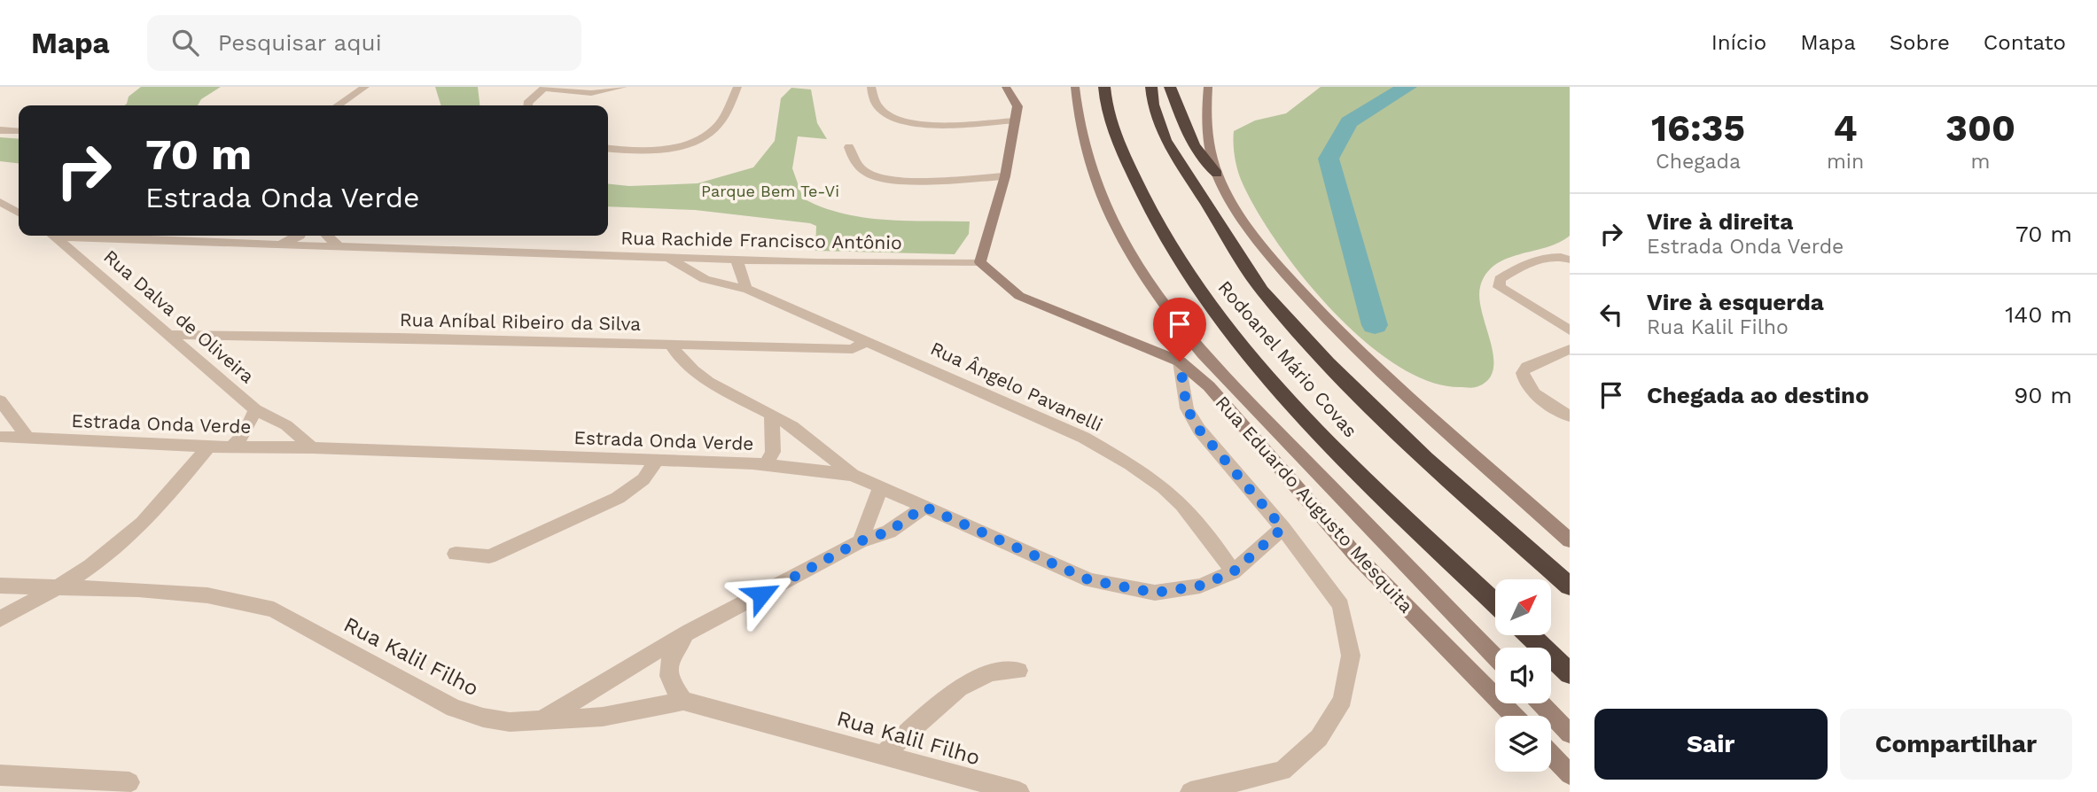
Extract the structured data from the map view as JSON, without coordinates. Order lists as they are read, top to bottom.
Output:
{
  "streets": {
    "highway": ["Rodoanel Mário Covas"],
    "main road": ["Rua Eduardo Augusto Mesquita"],
    "street": [
      "Rua Rachide Francisco Antônio",
      "Rua Dalva de Oliveira",
      "Rua Aníbal Ribeiro da Silva",
      "Rua Ângelo Pavanelli",
      "Estrada Onda Verde",
      "Rua Kalil Filho"
    ]
  },
  "crossings": [
    ["Rua Rachide Francisco Antônio", "Rua Ângelo Pavanelli"],
    ["Rua Rachide Francisco Antônio", "Rua Eduardo Augusto Mesquita"],
    ["Rua Dalva de Oliveira", "Rua Aníbal Ribeiro da Silva"],
    ["Rua Dalva de Oliveira", "Estrada Onda Verde"],
    ["Rua Aníbal Ribeiro da Silva", "Rua Ângelo Pavanelli"],
    ["Rua Ângelo Pavanelli", "Estrada Onda Verde"]
  ],
  "parks": ["Parque Bem Te-Vi"],
  "north": "top right",
  "page": {
    "header": "Mapa",
    "search": "Pesquisar aqui",
    "nav": [
      "Início",
      "Mapa",
      "Sobre",
      "Contato"
    ],
    "eta": [
      "16:35",
      "Chegada",
      "4",
      "min",
      "300",
      "m"
    ],
    "turn": ["70 m", "Estrada Onda Verde"],
    "list": [
      {
        "name": "Vire à direita",
        "note": "Estrada Onda Verde",
        "value": "70 m"
      },
      {
        "name": "Vire à esquerda",
        "note": "Rua Kalil Filho",
        "value": "140 m"
      },
      {
        "name": "Chegada ao destino",
        "value": "90 m"
      }
    ],
    "buttons": ["Sair", "Compartilhar"]
  }
}
